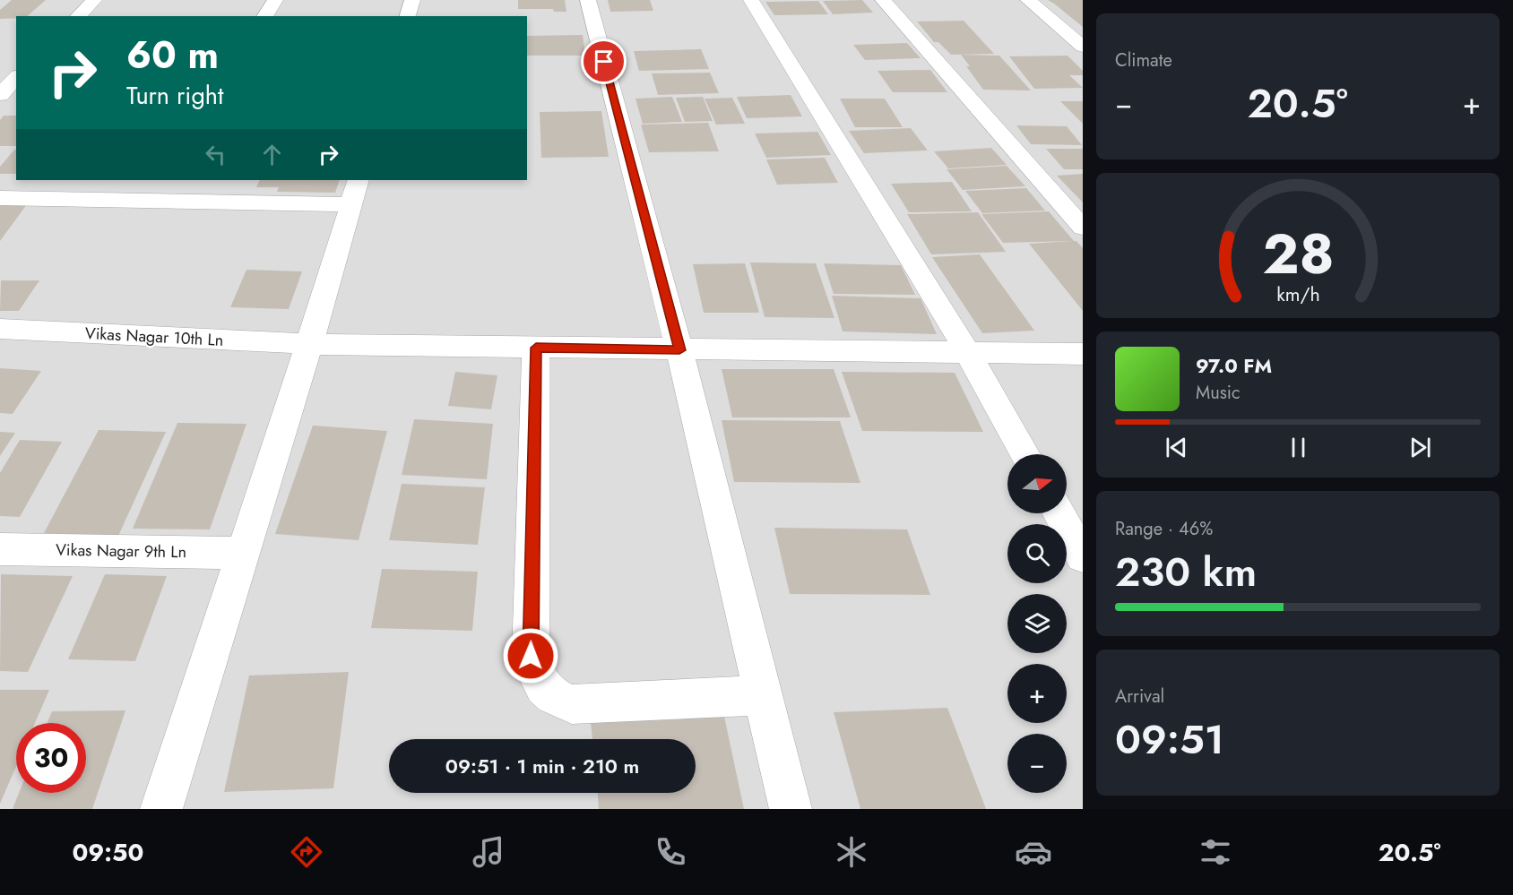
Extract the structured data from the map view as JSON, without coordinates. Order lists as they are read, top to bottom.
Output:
{
  "streets": {
    "street": ["Vikas Nagar 10th Ln", "Vikas Nagar 9th Ln"]
  },
  "north": "right",
  "page": {
    "tile": [
      "Climate",
      ["Range · 46%", "230 km"],
      ["Arrival", "09:51"]
    ],
    "turn": ["60 m", "Turn right"],
    "heat": ["−", "20.5°", "+"],
    "song": ["97.0 FM", "Music"],
    "map_buttons": ["+", "−"],
    "limit": "30",
    "trip": "09:51 · 1 min · 210 m",
    "tabs": ["09:50", "20.5°"],
    "gauge": ["28", "km/h"]
  }
}
